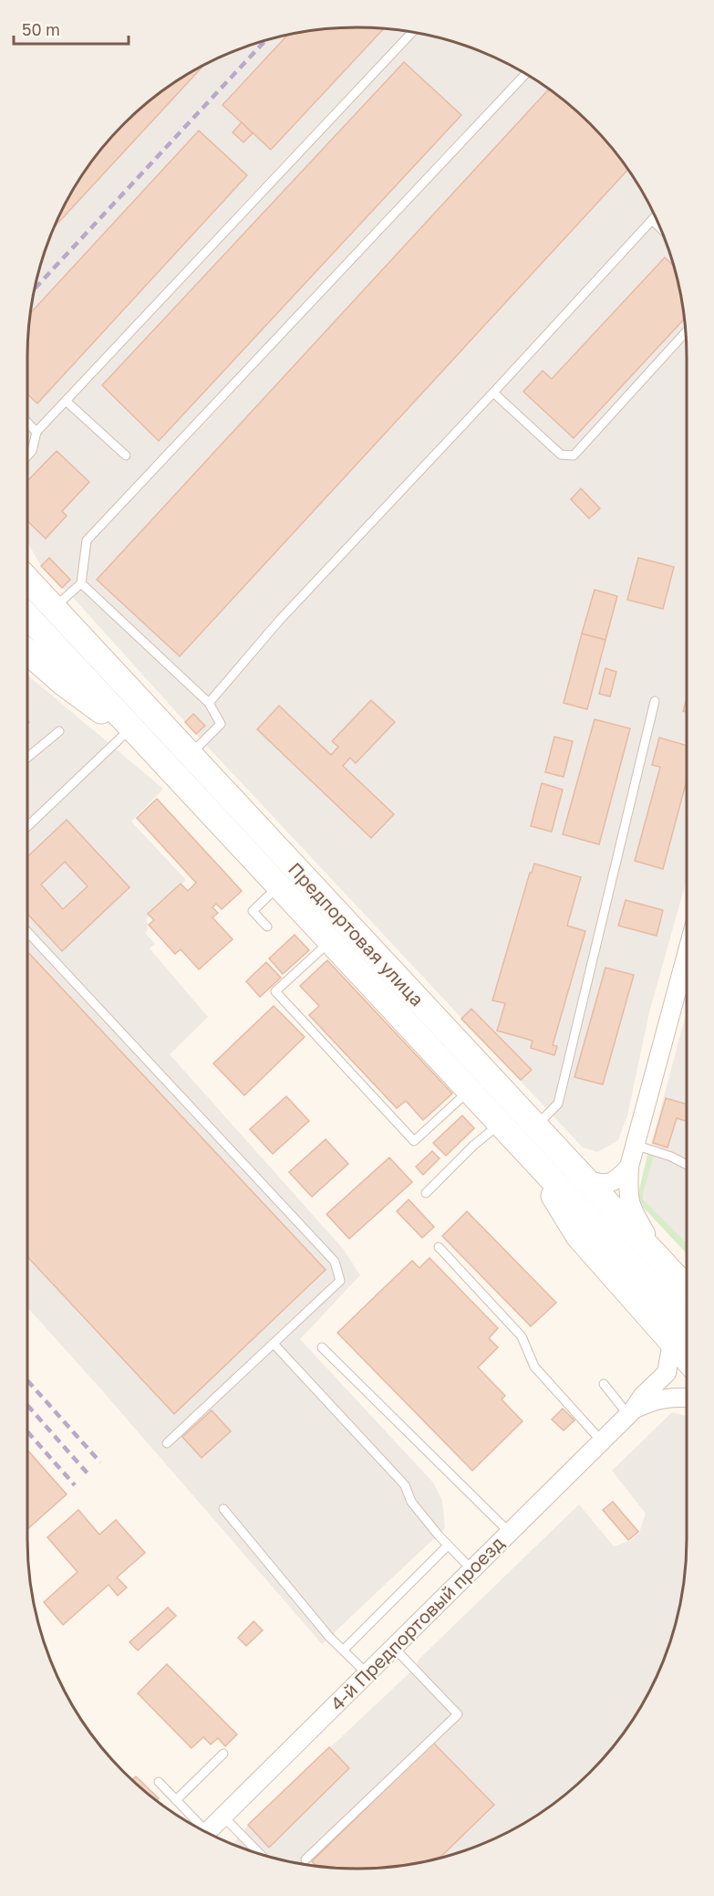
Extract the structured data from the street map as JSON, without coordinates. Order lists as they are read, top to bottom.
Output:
{
  "streets": {
    "main road": ["Предпортовая улица"],
    "street": ["4-й Предпортовый проезд"]
  },
  "scale_bar": "50 m"
}
